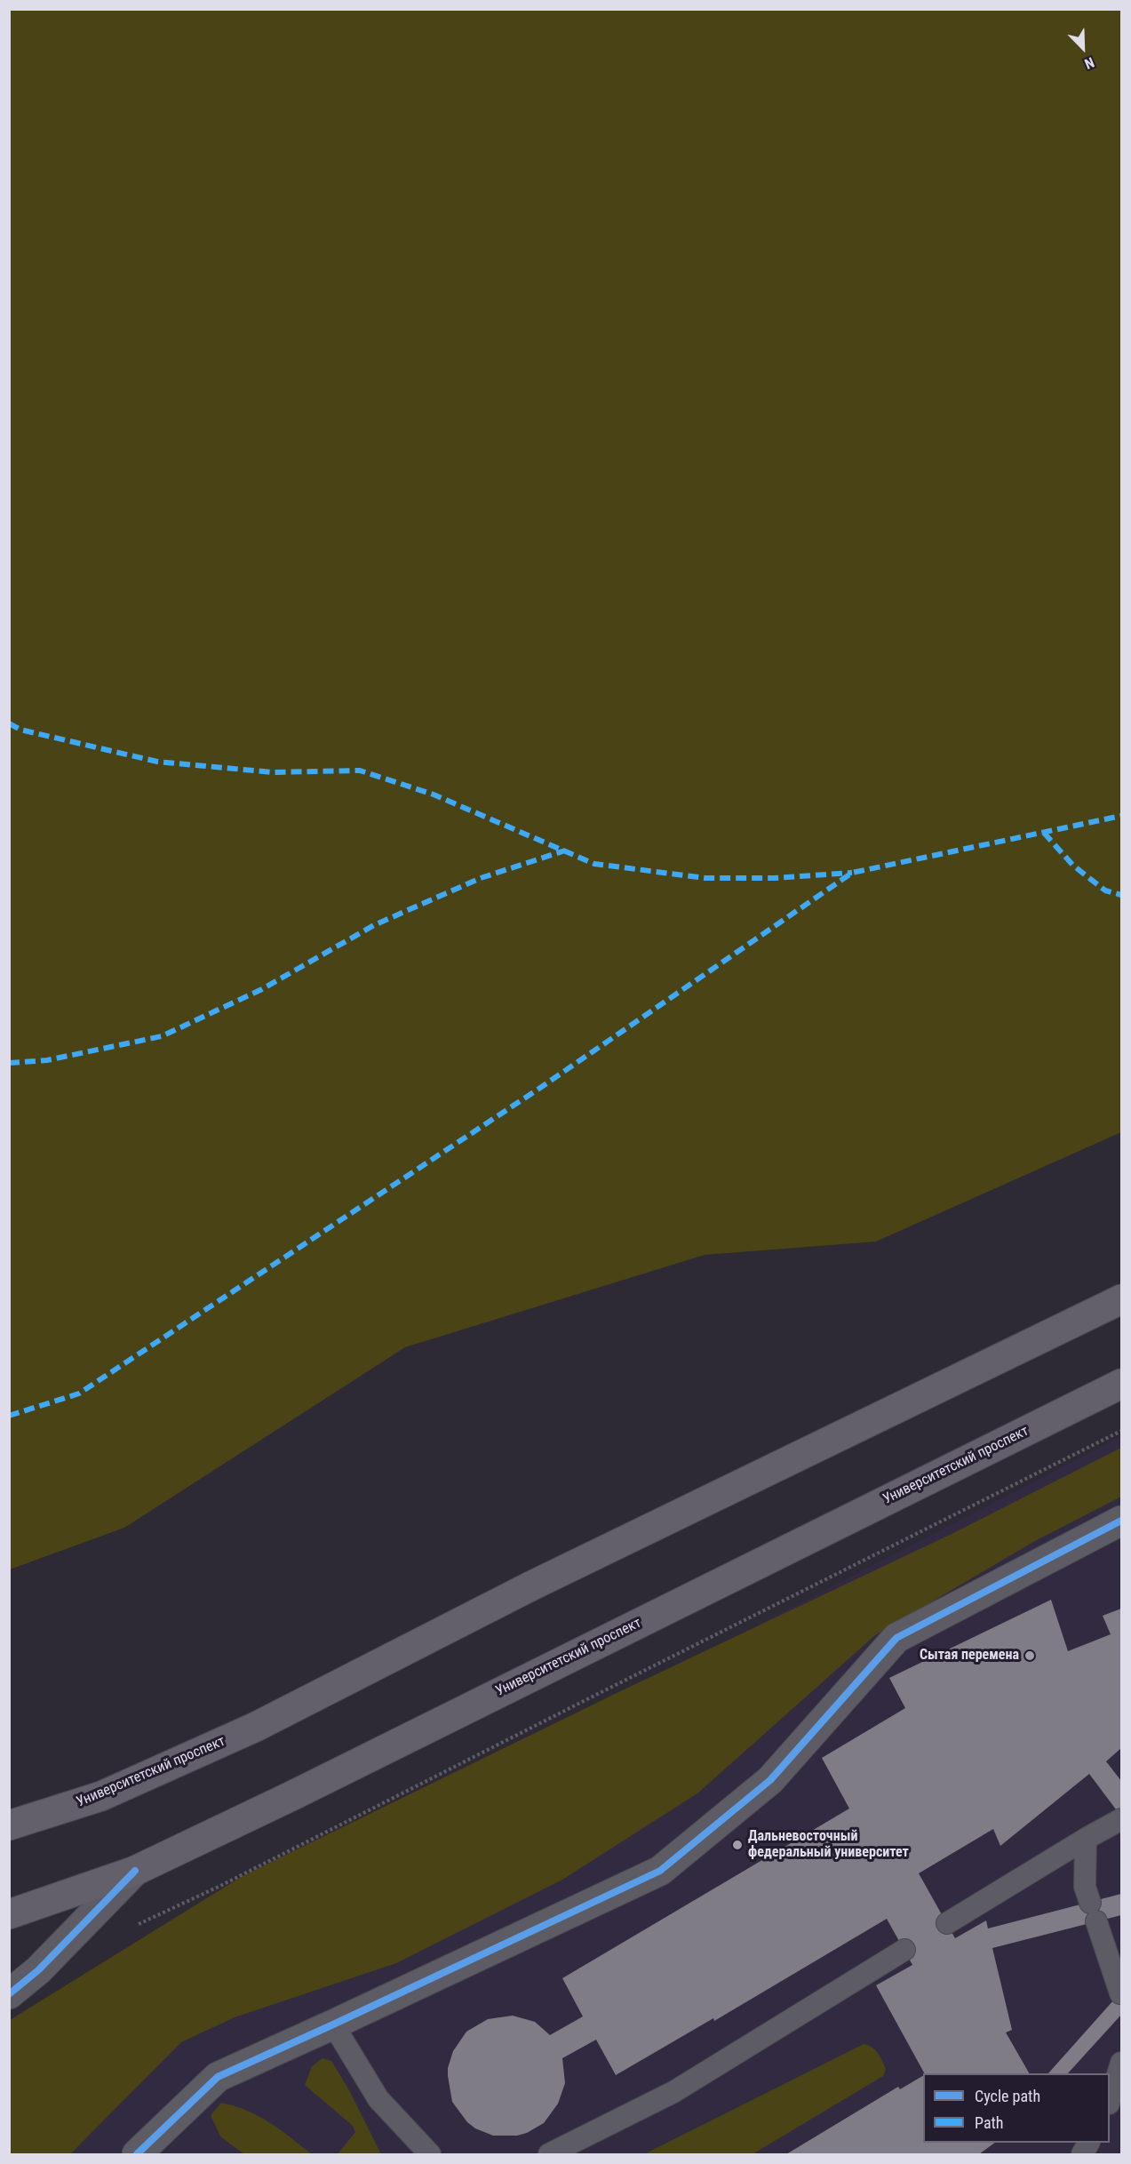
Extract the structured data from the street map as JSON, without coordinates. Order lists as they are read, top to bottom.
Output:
{
  "streets": {
    "main road": ["Университетский проспект"]
  },
  "places": ["Сытая перемена", "Дальневосточный федеральный университет"],
  "legend": ["Cycle path", "Path"],
  "north": "bottom right"
}
